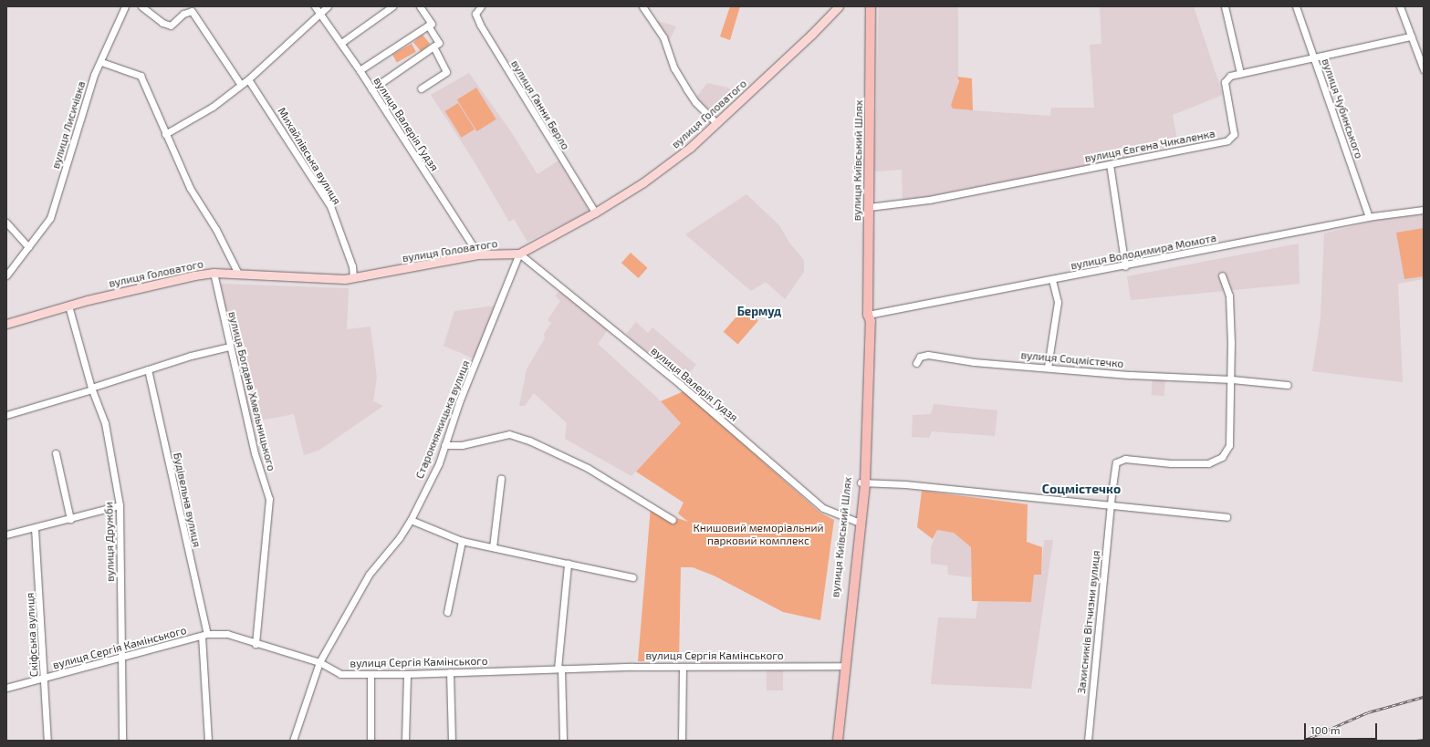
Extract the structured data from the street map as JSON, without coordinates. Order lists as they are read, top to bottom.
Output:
{
  "streets": {
    "highway": ["вулиця Київський Шлях"],
    "main road": ["вулиця Головатого"],
    "street": [
      "вулиця Ганни Берло",
      "вулиця Чубинського",
      "вулиця Валерія Гудзя",
      "вулиця Лисичівка",
      "вулиця Євгена Чикаленка",
      "Михайлівська вулиця",
      "вулиця Володимира Момота",
      "вулиця Соцмістечко",
      "вулиця Богдана Хмельницького",
      "Старокняжицька вулиця",
      "Будівельна вулиця",
      "вулиця Дружби",
      "Захисників Вітчизни вулиця",
      "Скіфська вулиця",
      "вулиця Сергія Камінського"
    ]
  },
  "crossings": [
    ["вулиця Ганни Берло", "вулиця Головатого"],
    ["вулиця Чубинського", "вулиця Євгена Чикаленка"],
    ["вулиця Чубинського", "вулиця Володимира Момота"],
    ["вулиця Головатого", "вулиця Валерія Гудзя"],
    ["вулиця Головатого", "Михайлівська вулиця"],
    ["вулиця Головатого", "вулиця Богдана Хмельницького"],
    ["вулиця Головатого", "Старокняжицька вулиця"],
    ["вулиця Головатого", "вулиця Дружби"],
    ["вулиця Валерія Гудзя", "вулиця Київський Шлях"],
    ["вулиця Валерія Гудзя", "Старокняжицька вулиця"],
    ["вулиця Євгена Чикаленка", "вулиця Київський Шлях"],
    ["вулиця Київський Шлях", "вулиця Володимира Момота"],
    ["вулиця Київський Шлях", "вулиця Сергія Камінського"],
    ["вулиця Богдана Хмельницького", "вулиця Сергія Камінського"],
    ["Старокняжицька вулиця", "вулиця Сергія Камінського"],
    ["Будівельна вулиця", "вулиця Сергія Камінського"],
    ["вулиця Дружби", "вулиця Сергія Камінського"],
    ["Скіфська вулиця", "вулиця Сергія Камінського"]
  ],
  "districts": ["Бермуд", "Соцмістечко"],
  "parks": ["Книшовий меморіальний парковий комплекс"],
  "scale_bar": "100 m"
}
